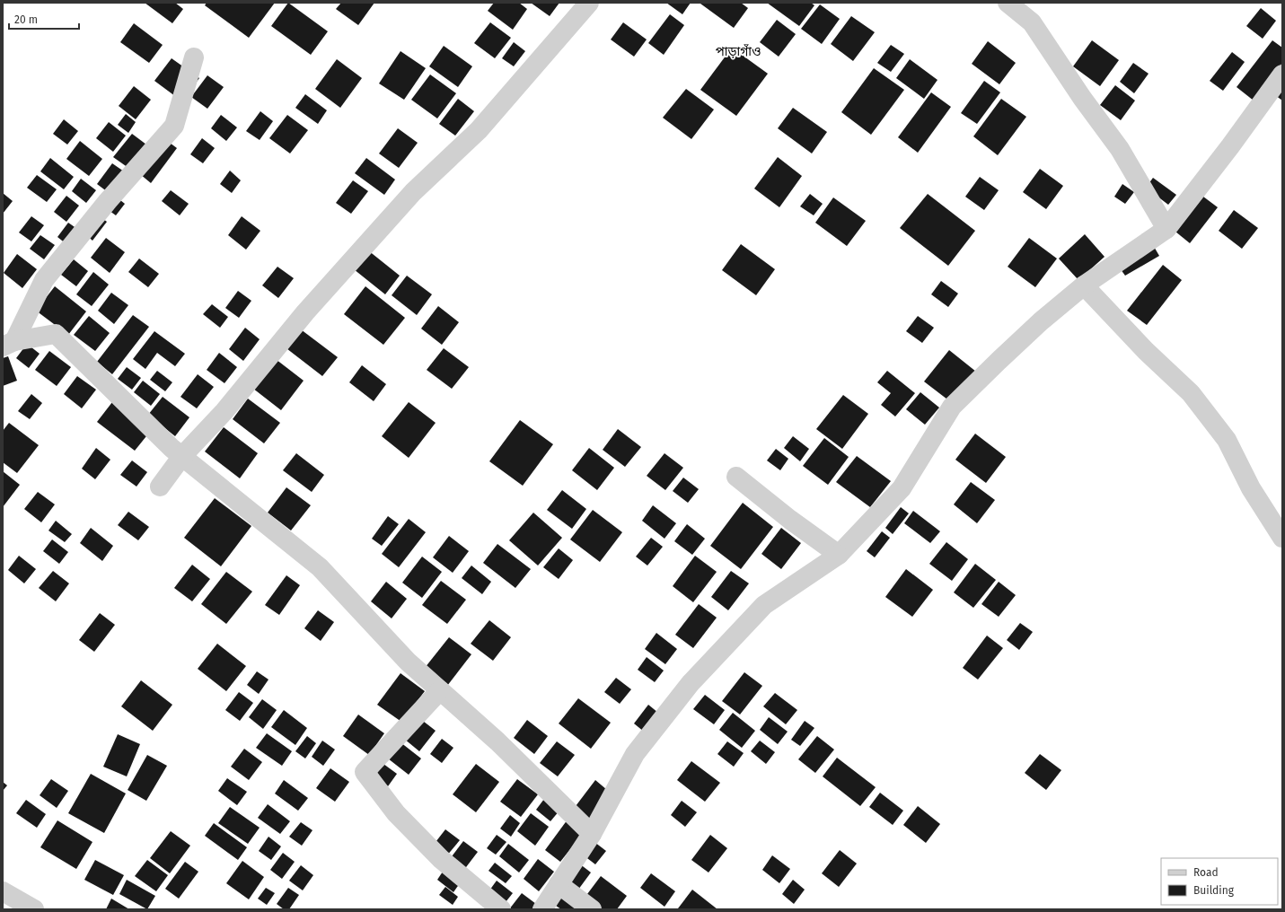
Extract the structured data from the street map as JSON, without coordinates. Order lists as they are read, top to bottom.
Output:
{
  "districts": ["পাড়াগাঁও"],
  "legend": ["Road", "Building"],
  "scale_bar": "20 m"
}
